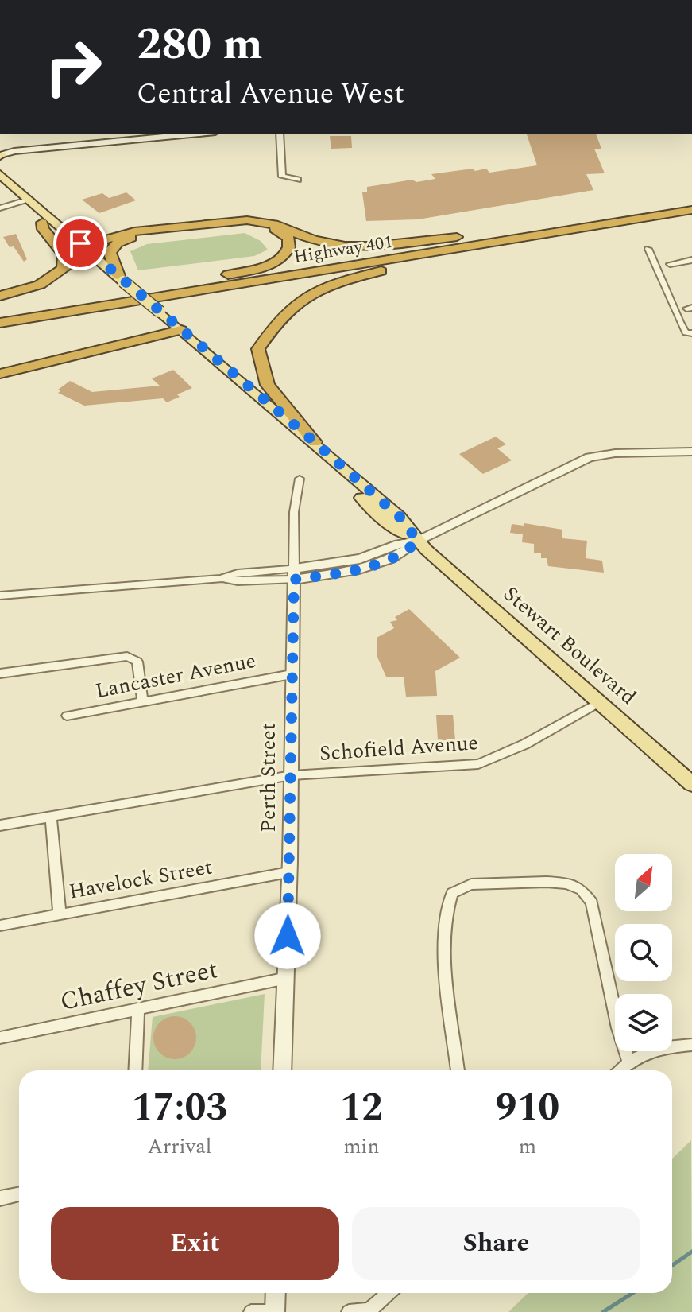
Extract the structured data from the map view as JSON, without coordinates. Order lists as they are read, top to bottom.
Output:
{
  "streets": {
    "highway": ["Highway 401"],
    "main road": ["Stewart Boulevard"],
    "street": [
      "Lancaster Avenue",
      "Schofield Avenue",
      "Perth Street",
      "Havelock Street",
      "Chaffey Street"
    ]
  },
  "crossings": [
    ["Highway 401", "Stewart Boulevard"],
    ["Stewart Boulevard", "Schofield Avenue"],
    ["Lancaster Avenue", "Perth Street"],
    ["Schofield Avenue", "Perth Street"],
    ["Perth Street", "Havelock Street"],
    ["Perth Street", "Chaffey Street"]
  ],
  "north": "top right",
  "page": {
    "turn": ["280 m", "Central Avenue West"],
    "eta": [
      "17:03",
      "Arrival",
      "12",
      "min",
      "910",
      "m"
    ],
    "buttons": ["Exit", "Share"]
  }
}
